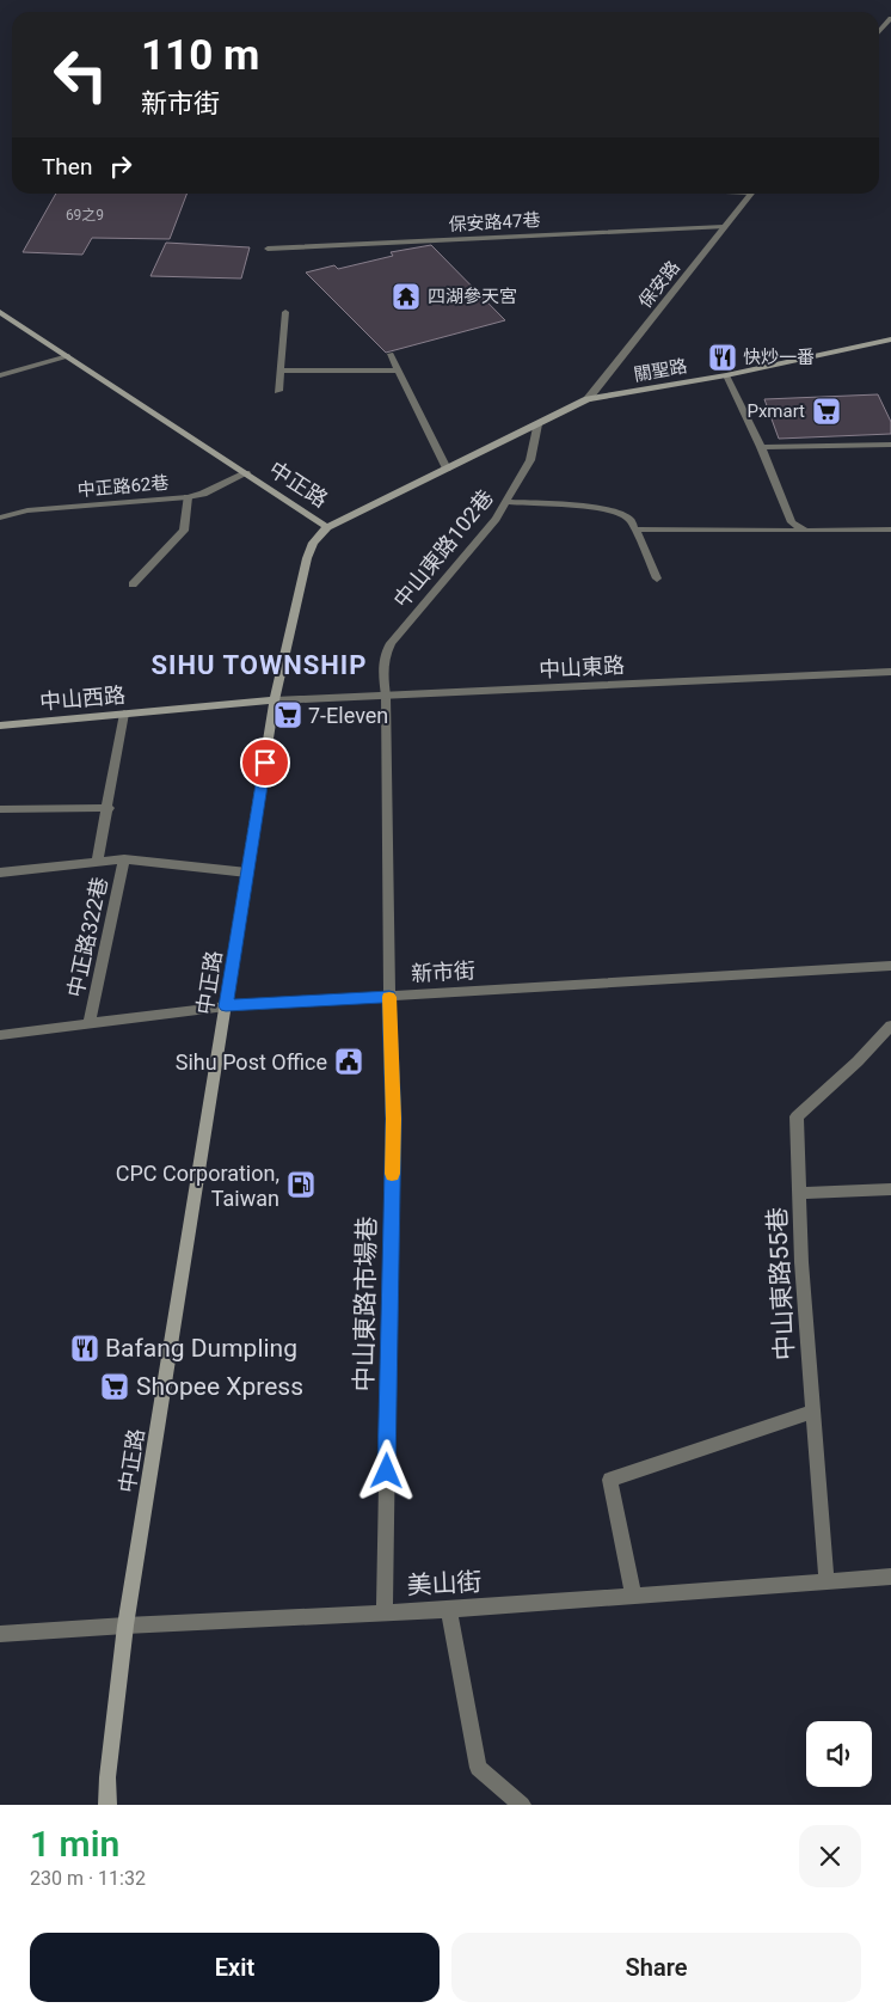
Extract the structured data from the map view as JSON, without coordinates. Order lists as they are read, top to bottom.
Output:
{
  "streets": {
    "main road": ["關聖路", "中正路", "中山西路"],
    "street": [
      "保安路47巷",
      "保安路",
      "中正路62巷",
      "中山東路102巷",
      "中山東路",
      "中正路322巷",
      "新市街",
      "中山東路55巷",
      "中山東路市場巷",
      "美山街"
    ]
  },
  "crossings": [
    ["保安路47巷", "保安路"],
    ["保安路", "關聖路"],
    ["關聖路", "中正路"],
    ["關聖路", "中山東路102巷"],
    ["中正路", "中正路62巷"],
    ["中正路", "中山東路"],
    ["中正路", "中山西路"],
    ["中正路", "中正路322巷"],
    ["中正路", "新市街"],
    ["中正路", "美山街"],
    ["中山東路102巷", "中山東路"],
    ["中山東路102巷", "新市街"],
    ["中山東路102巷", "中山東路市場巷"],
    ["中山東路", "中山西路"],
    ["中正路322巷", "新市街"],
    ["新市街", "中山東路市場巷"],
    ["中山東路55巷", "美山街"],
    ["中山東路市場巷", "美山街"]
  ],
  "districts": ["SIHU TOWNSHIP"],
  "places": {
    "temple": ["四湖參天宮"],
    "restaurant": ["快炒一番", "Bafang Dumpling"],
    "supermarket": ["Pxmart", "7-Eleven", "Shopee Xpress"],
    "public building": ["Sihu Post Office"],
    "fuel station": ["CPC Corporation, Taiwan"]
  },
  "house_numbers": ["69之9"],
  "page": {
    "turn": ["110 m", "新市街"],
    "then": "Then",
    "heading": ["1 min", "230 m · 11:32"],
    "buttons": ["Exit", "Share"]
  }
}
